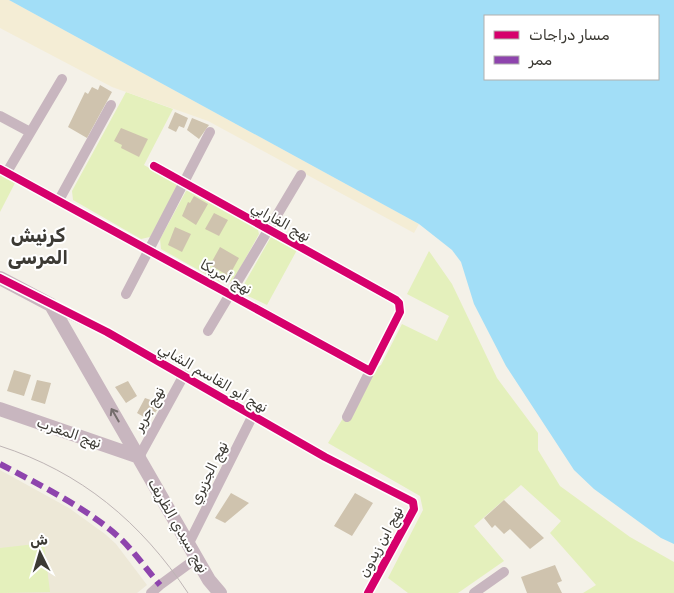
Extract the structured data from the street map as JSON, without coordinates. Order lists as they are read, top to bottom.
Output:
{
  "streets": {
    "street": [
      "نهج الفارابي",
      "نهج أمريكا",
      "نهج أبو القاسم الشابي",
      "نهج جرير",
      "نهج المغرب",
      "نهج الجزيري",
      "نهج سيدي الظريف",
      "نهج ابن زيدون"
    ]
  },
  "crossings": [
    ["نهج الفارابي", "نهج أمريكا"],
    ["نهج أبو القاسم الشابي", "نهج جرير"],
    ["نهج أبو القاسم الشابي", "نهج الجزيري"],
    ["نهج أبو القاسم الشابي", "نهج سيدي الظريف"],
    ["نهج أبو القاسم الشابي", "نهج ابن زيدون"],
    ["نهج جرير", "نهج المغرب"],
    ["نهج جرير", "نهج سيدي الظريف"],
    ["نهج المغرب", "نهج سيدي الظريف"],
    ["نهج الجزيري", "نهج سيدي الظريف"]
  ],
  "one_way": ["نهج سيدي الظريف"],
  "districts": ["كرنيش المرسى"],
  "legend": ["مسار دراجات", "ممر"],
  "north": "top"
}
